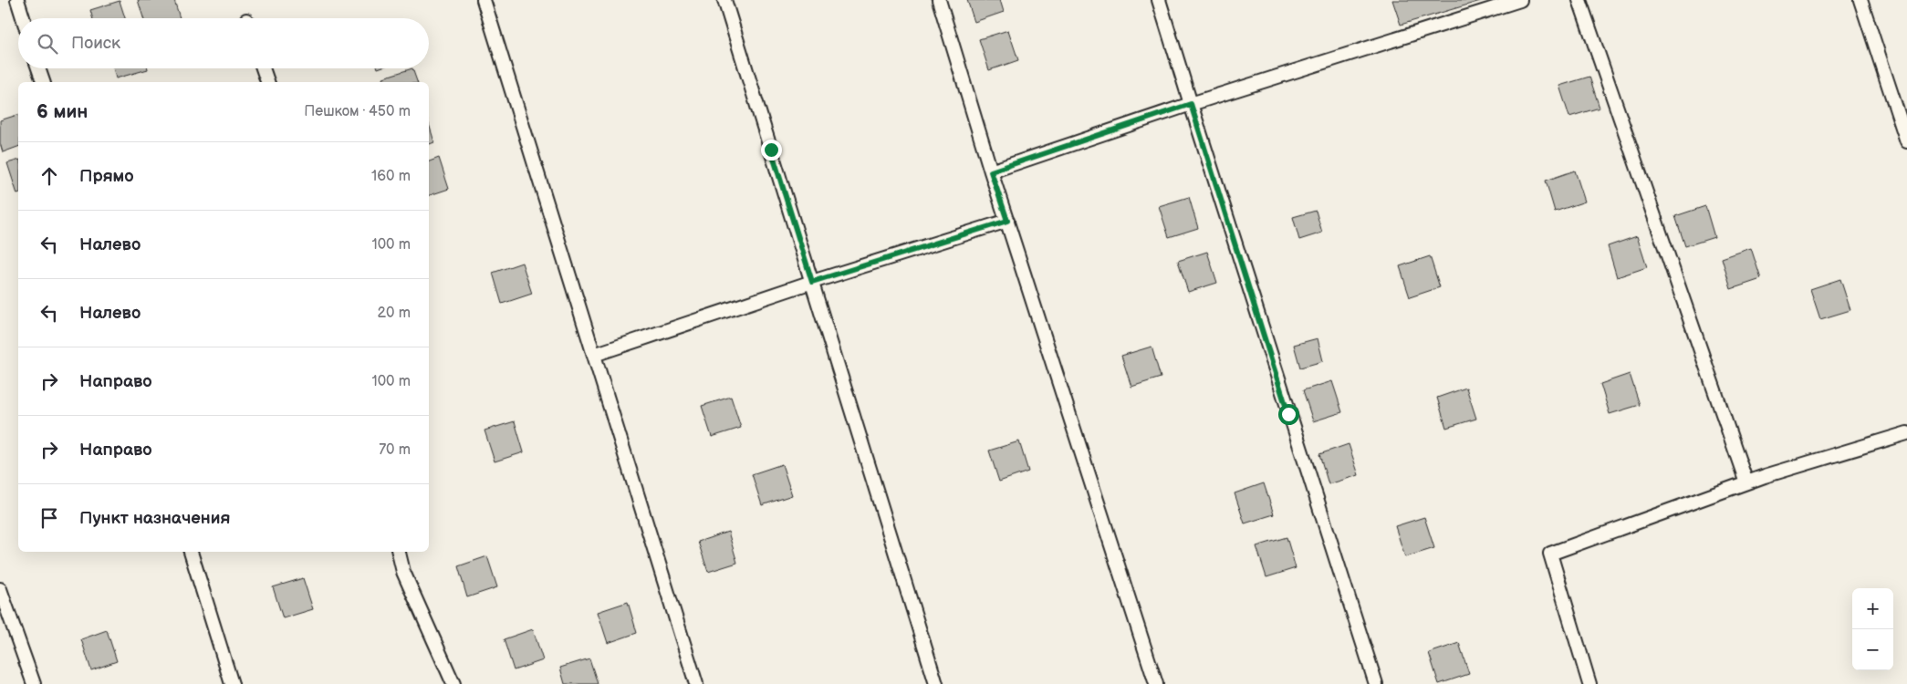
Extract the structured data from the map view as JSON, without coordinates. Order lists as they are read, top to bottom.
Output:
{
  "page": {
    "search": "Поиск",
    "heading": ["6 мин", "Пешком · 450 m"],
    "list": [
      ["Прямо", "160 m"],
      ["Налево", "100 m"],
      ["Налево", "20 m"],
      ["Направо", "100 m"],
      ["Направо", "70 m"],
      "Пункт назначения"
    ],
    "map_buttons": ["+", "−"]
  }
}
